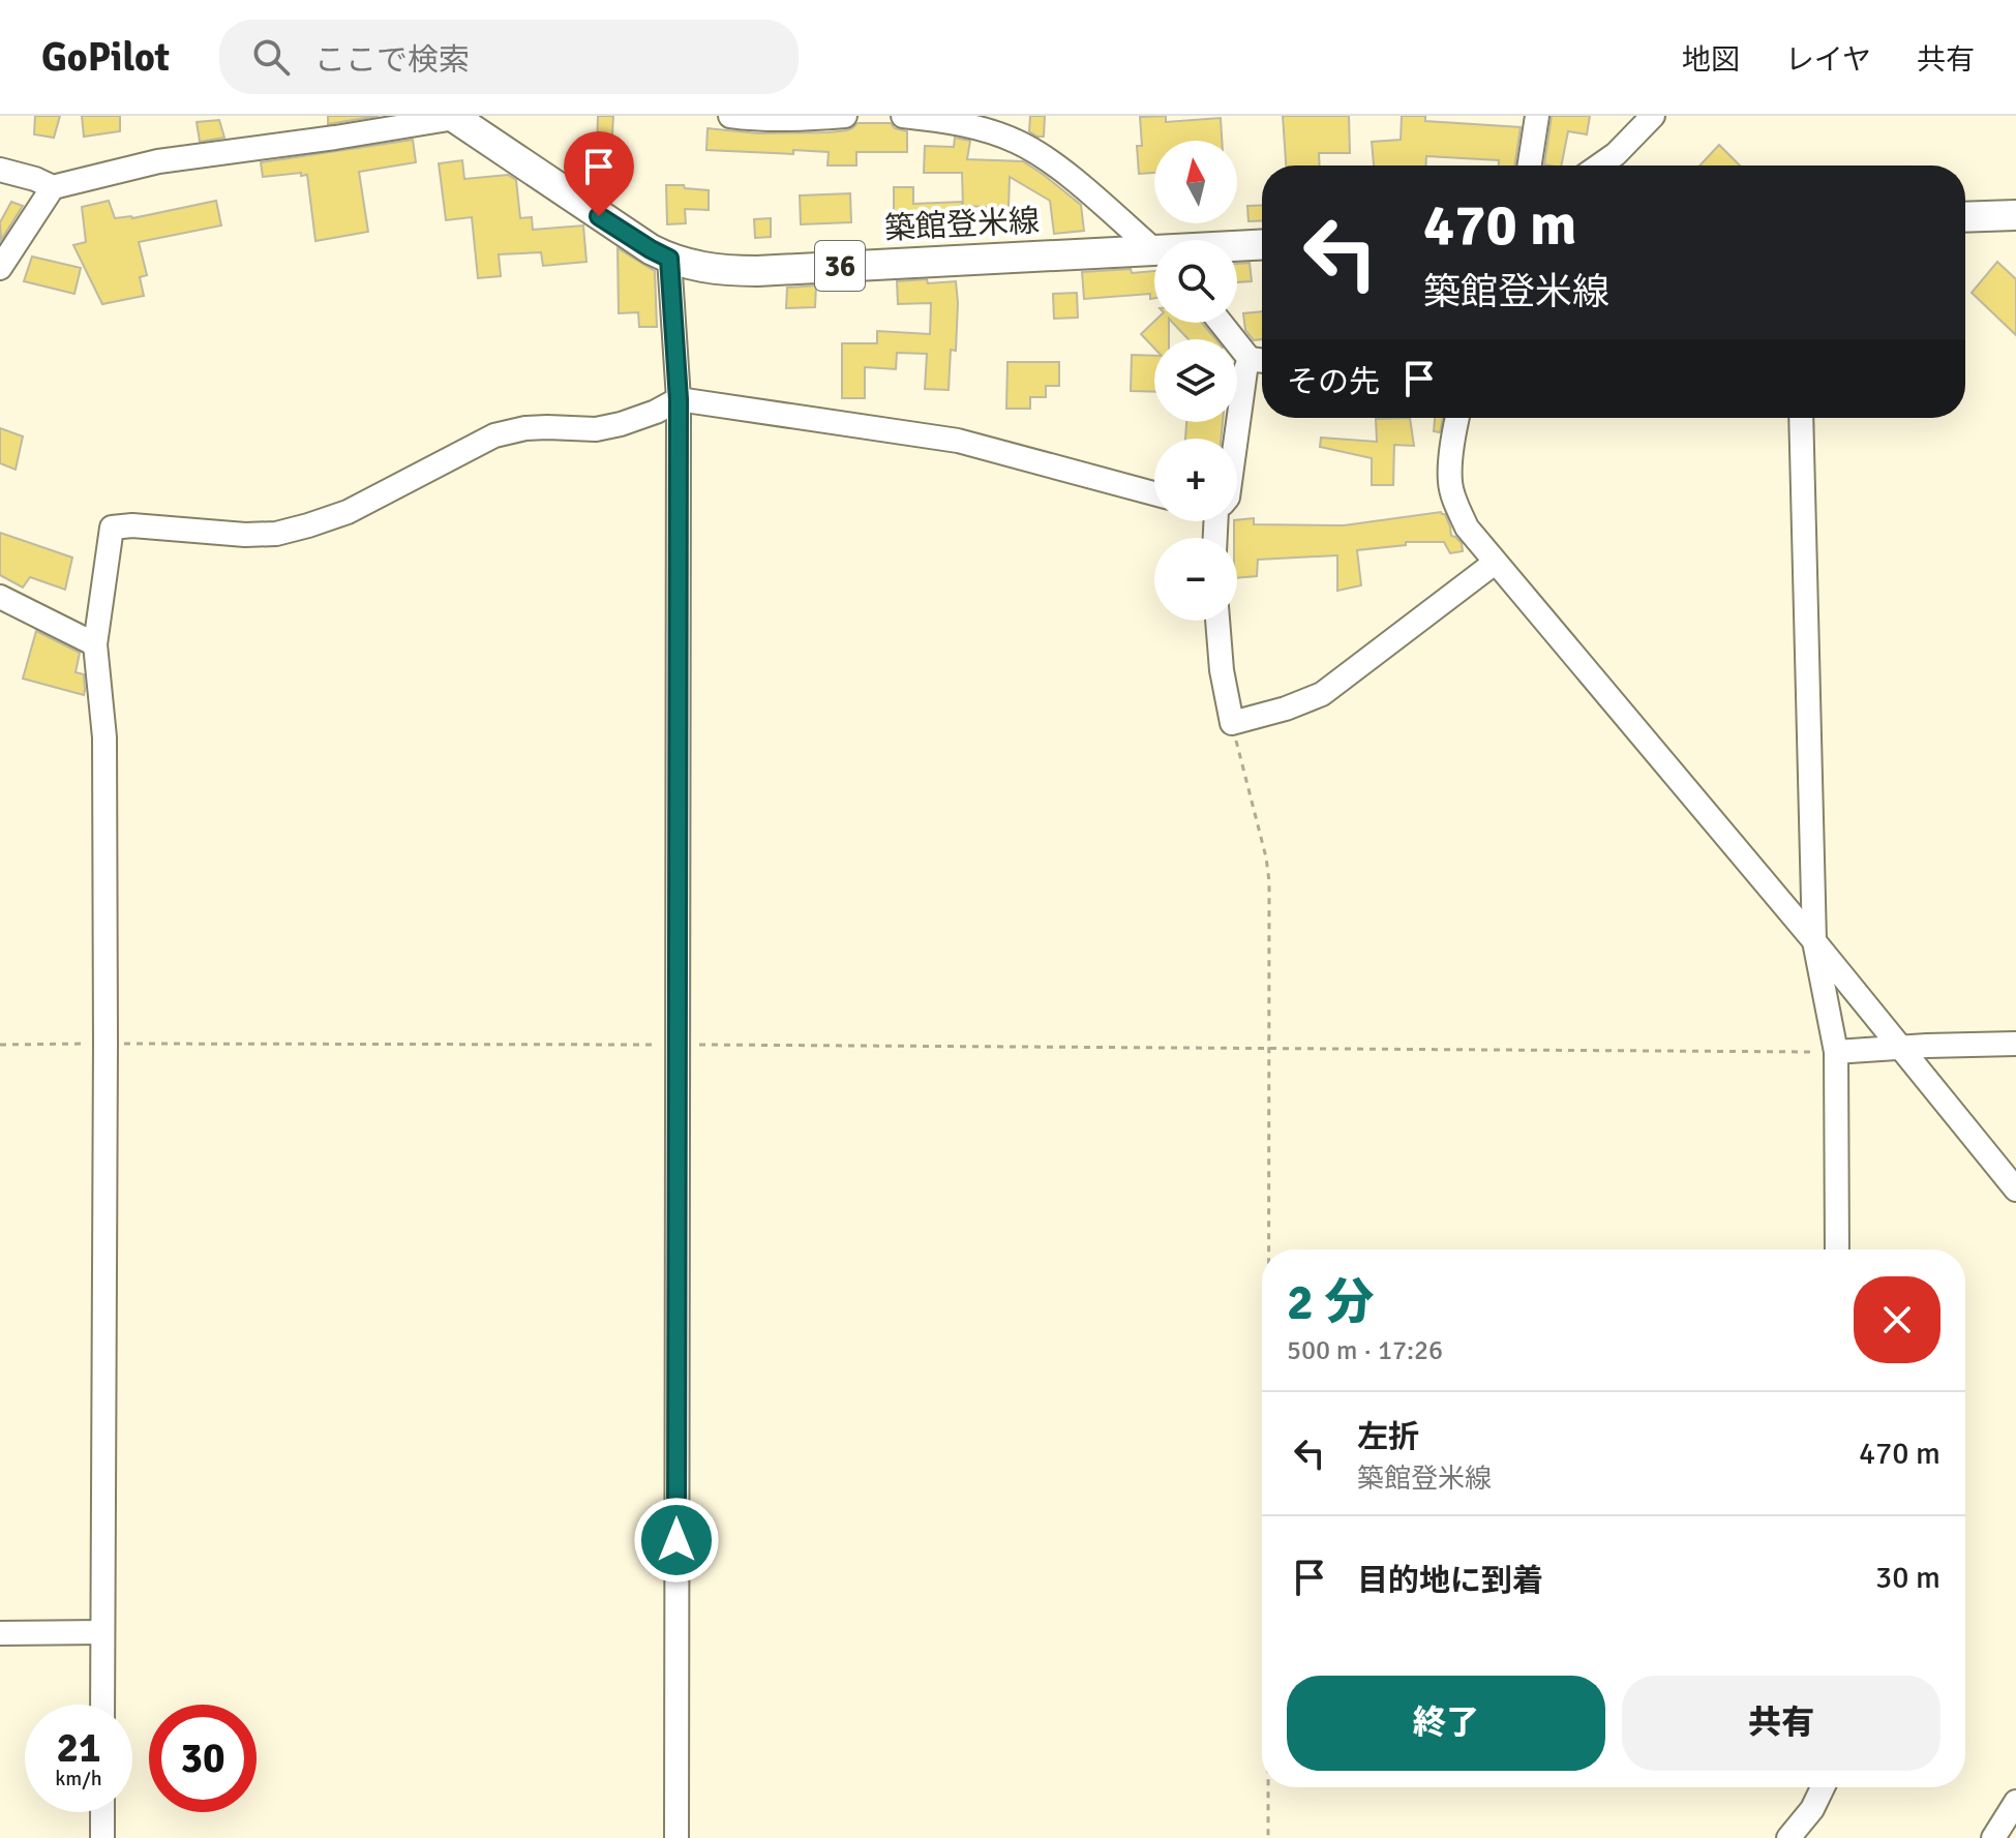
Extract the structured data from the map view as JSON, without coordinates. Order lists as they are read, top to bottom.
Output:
{
  "streets": {
    "main road": ["築館登米線", "36"]
  },
  "north": "top",
  "page": {
    "header": "GoPilot",
    "search": "ここで検索",
    "nav": ["地図", "レイヤ", "共有"],
    "map_buttons": ["+", "−"],
    "turn": ["470 m", "築館登米線"],
    "then": "その先",
    "heading": ["2 分", "500 m · 17:26"],
    "list": [
      {
        "name": "左折",
        "note": "築館登米線",
        "value": "470 m"
      },
      {
        "name": "目的地に到着",
        "value": "30 m"
      }
    ],
    "buttons": ["終了", "共有"],
    "speed": "21 km/h",
    "limit": "30"
  }
}
